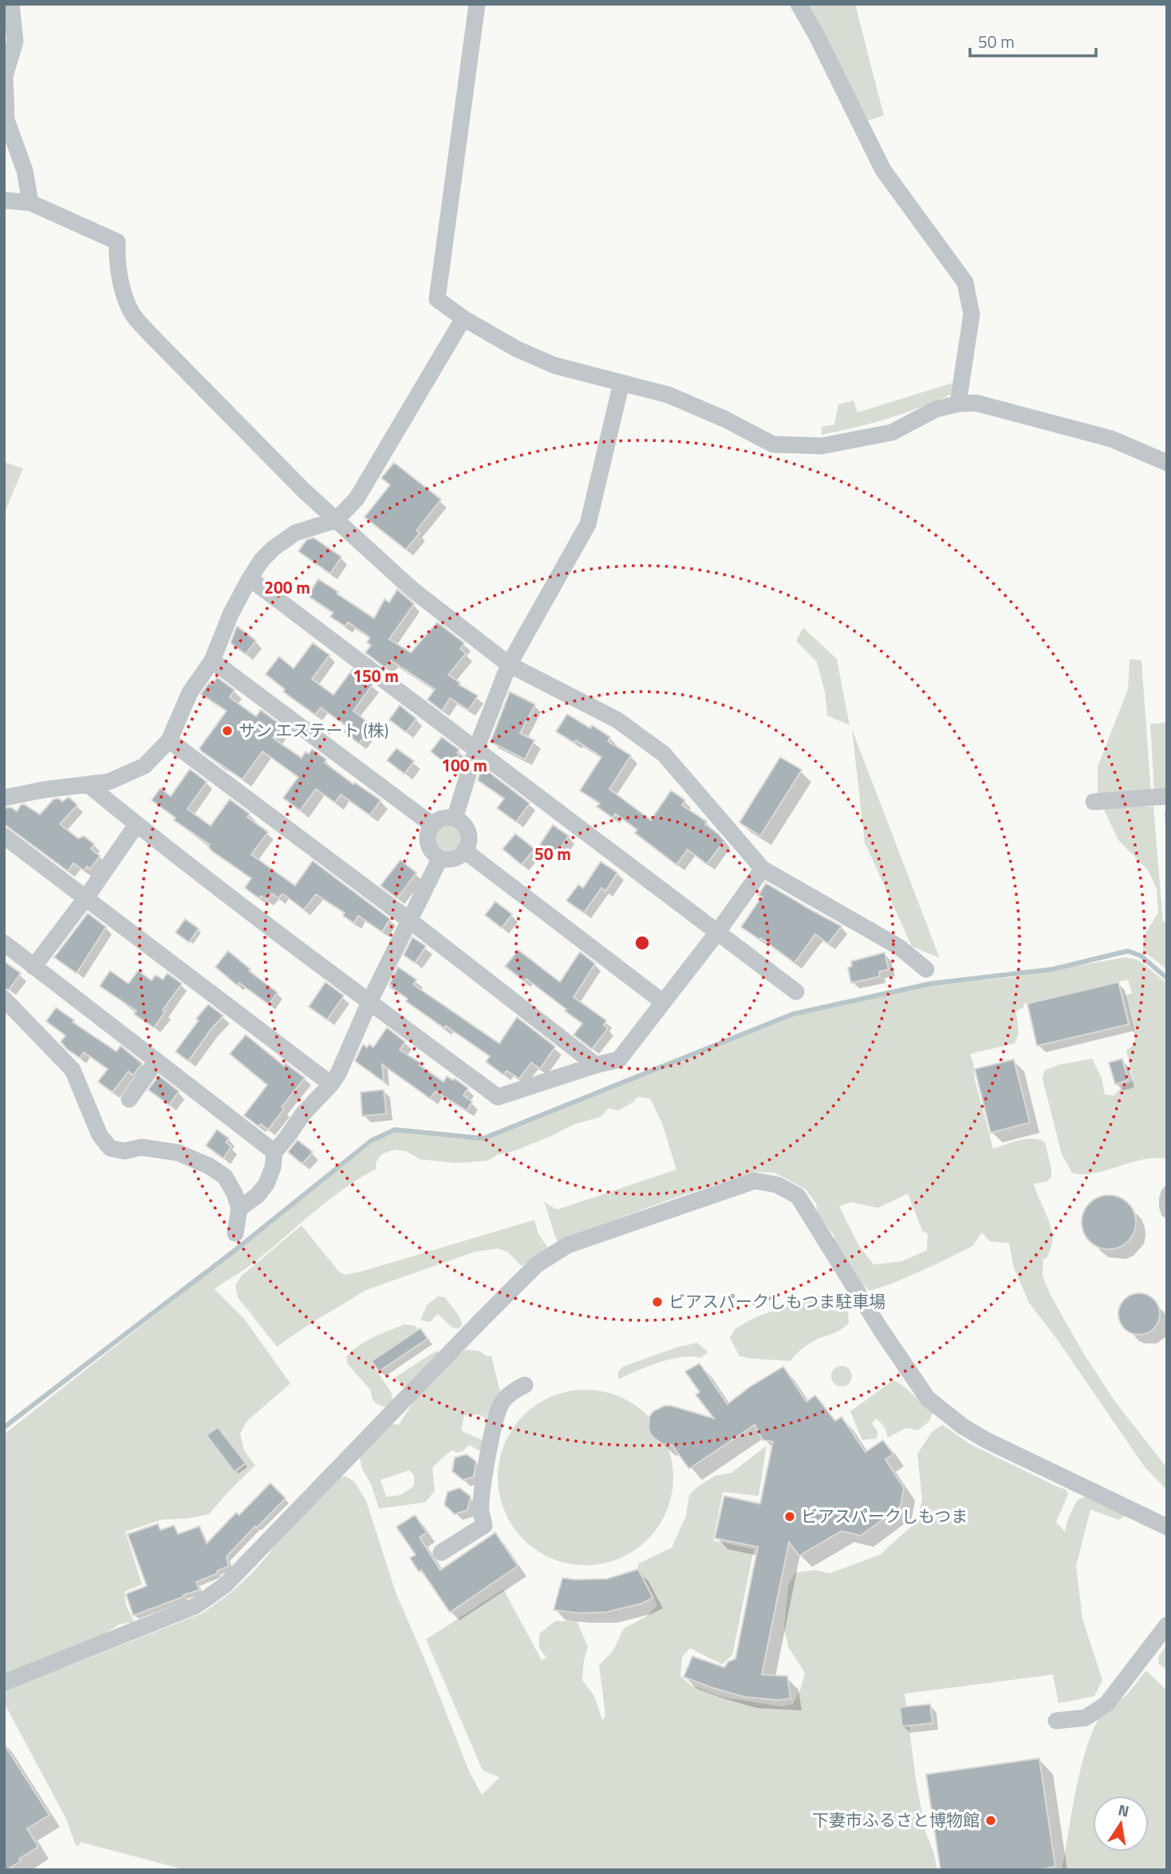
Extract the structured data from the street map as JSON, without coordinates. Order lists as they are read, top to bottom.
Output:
{
  "places": [
    "サン エステート (株)",
    "ビアスパークしもつま駐車場",
    "ビアスパークしもつま",
    "下妻市ふるさと博物館"
  ],
  "scale_bar": "50 m",
  "north": "top",
  "rings": [
    "200 m",
    "150 m",
    "100 m",
    "50 m"
  ]
}
